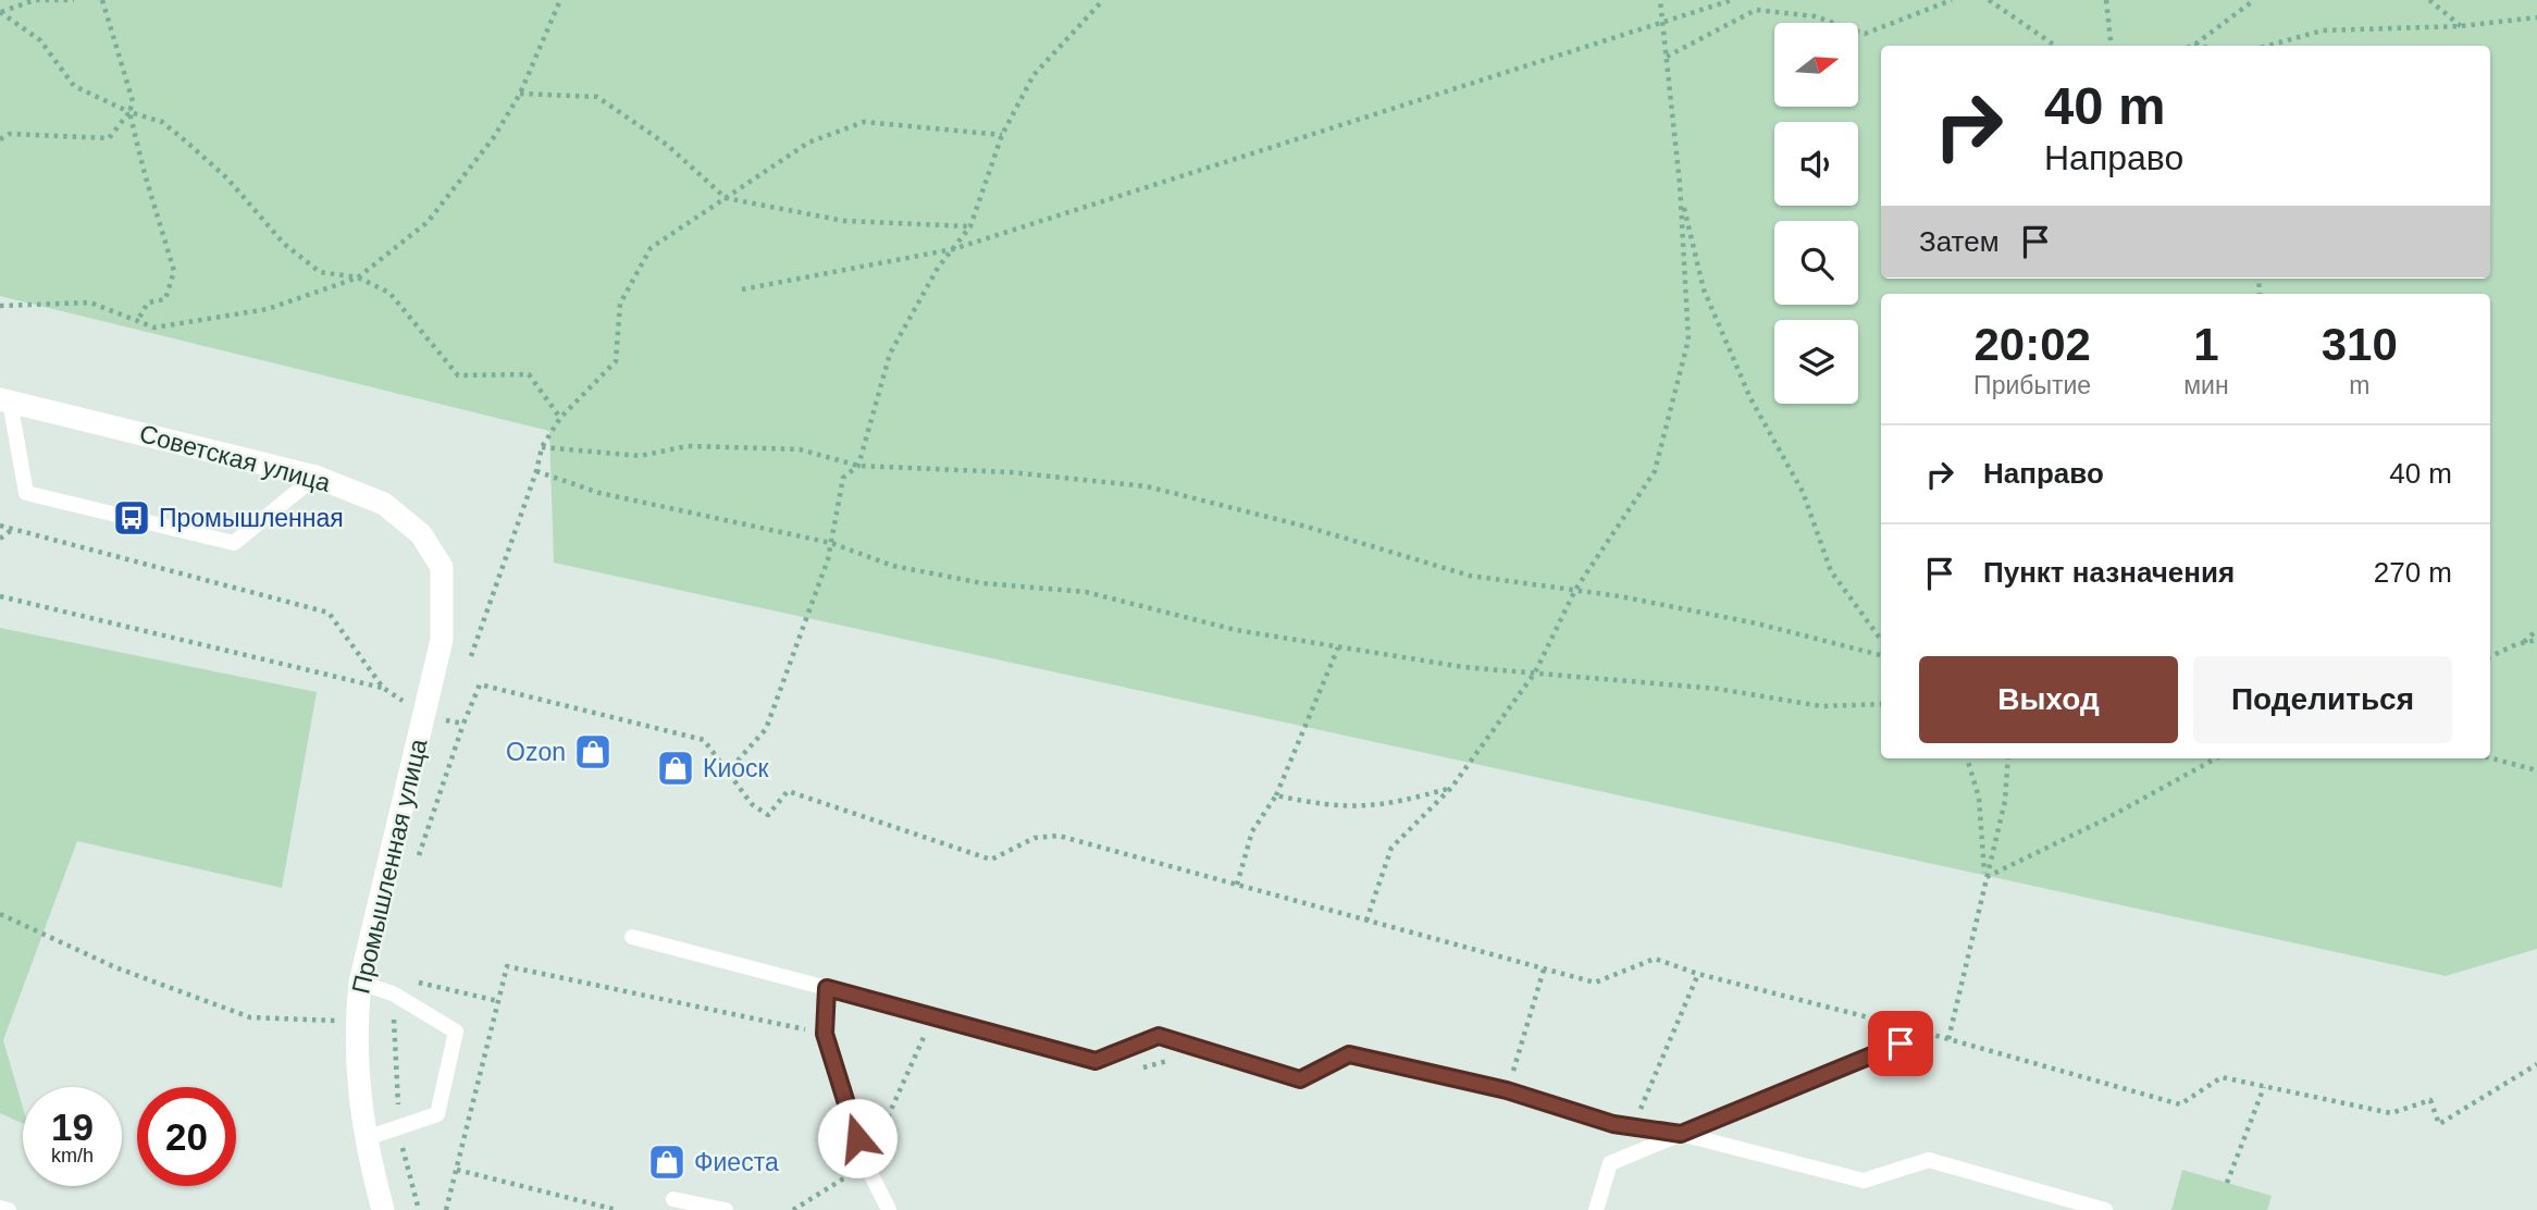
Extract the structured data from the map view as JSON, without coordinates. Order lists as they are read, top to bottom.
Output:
{
  "streets": {
    "street": ["Советская улица", "Промышленная улица"]
  },
  "crossings": [
    ["Советская улица", "Промышленная улица"]
  ],
  "places": {
    "bus stop": ["Промышленная"],
    "shop": ["Ozon", "Киоск", "Фиеста"]
  },
  "north": "right",
  "page": {
    "turn": ["40 m", "Направо"],
    "then": "Затем",
    "eta": [
      "20:02",
      "Прибытие",
      "1",
      "мин",
      "310",
      "m"
    ],
    "list": [
      {
        "name": "Направо",
        "value": "40 m"
      },
      {
        "name": "Пункт назначения",
        "value": "270 m"
      }
    ],
    "buttons": ["Выход", "Поделиться"],
    "speed": "19 km/h",
    "limit": "20"
  }
}
